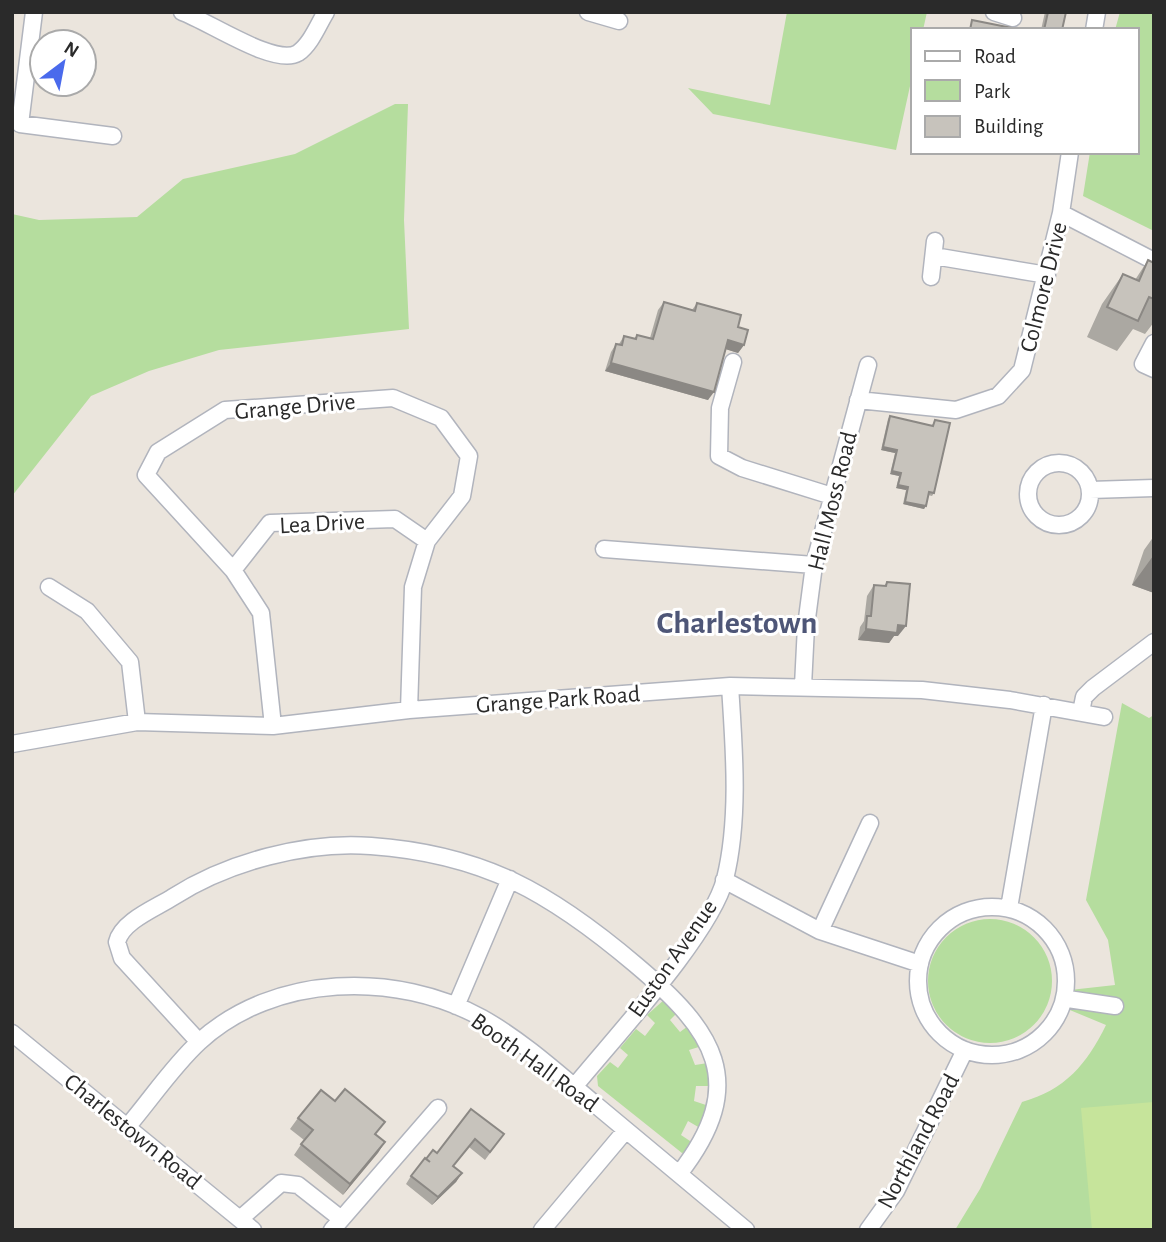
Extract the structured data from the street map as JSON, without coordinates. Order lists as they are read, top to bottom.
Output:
{
  "streets": {
    "street": [
      "Colmore Drive",
      "Grange Drive",
      "Hall Moss Road",
      "Lea Drive",
      "Grange Park Road",
      "Euston Avenue",
      "Booth Hall Road",
      "Charlestown Road",
      "Northland Road"
    ]
  },
  "crossings": [
    ["Colmore Drive", "Hall Moss Road"],
    ["Grange Drive", "Lea Drive"],
    ["Grange Drive", "Grange Park Road"],
    ["Hall Moss Road", "Grange Park Road"],
    ["Grange Park Road", "Euston Avenue"],
    ["Euston Avenue", "Booth Hall Road"],
    ["Booth Hall Road", "Charlestown Road"]
  ],
  "districts": ["Charlestown"],
  "legend": ["Road", "Park", "Building"],
  "north": "top right"
}
